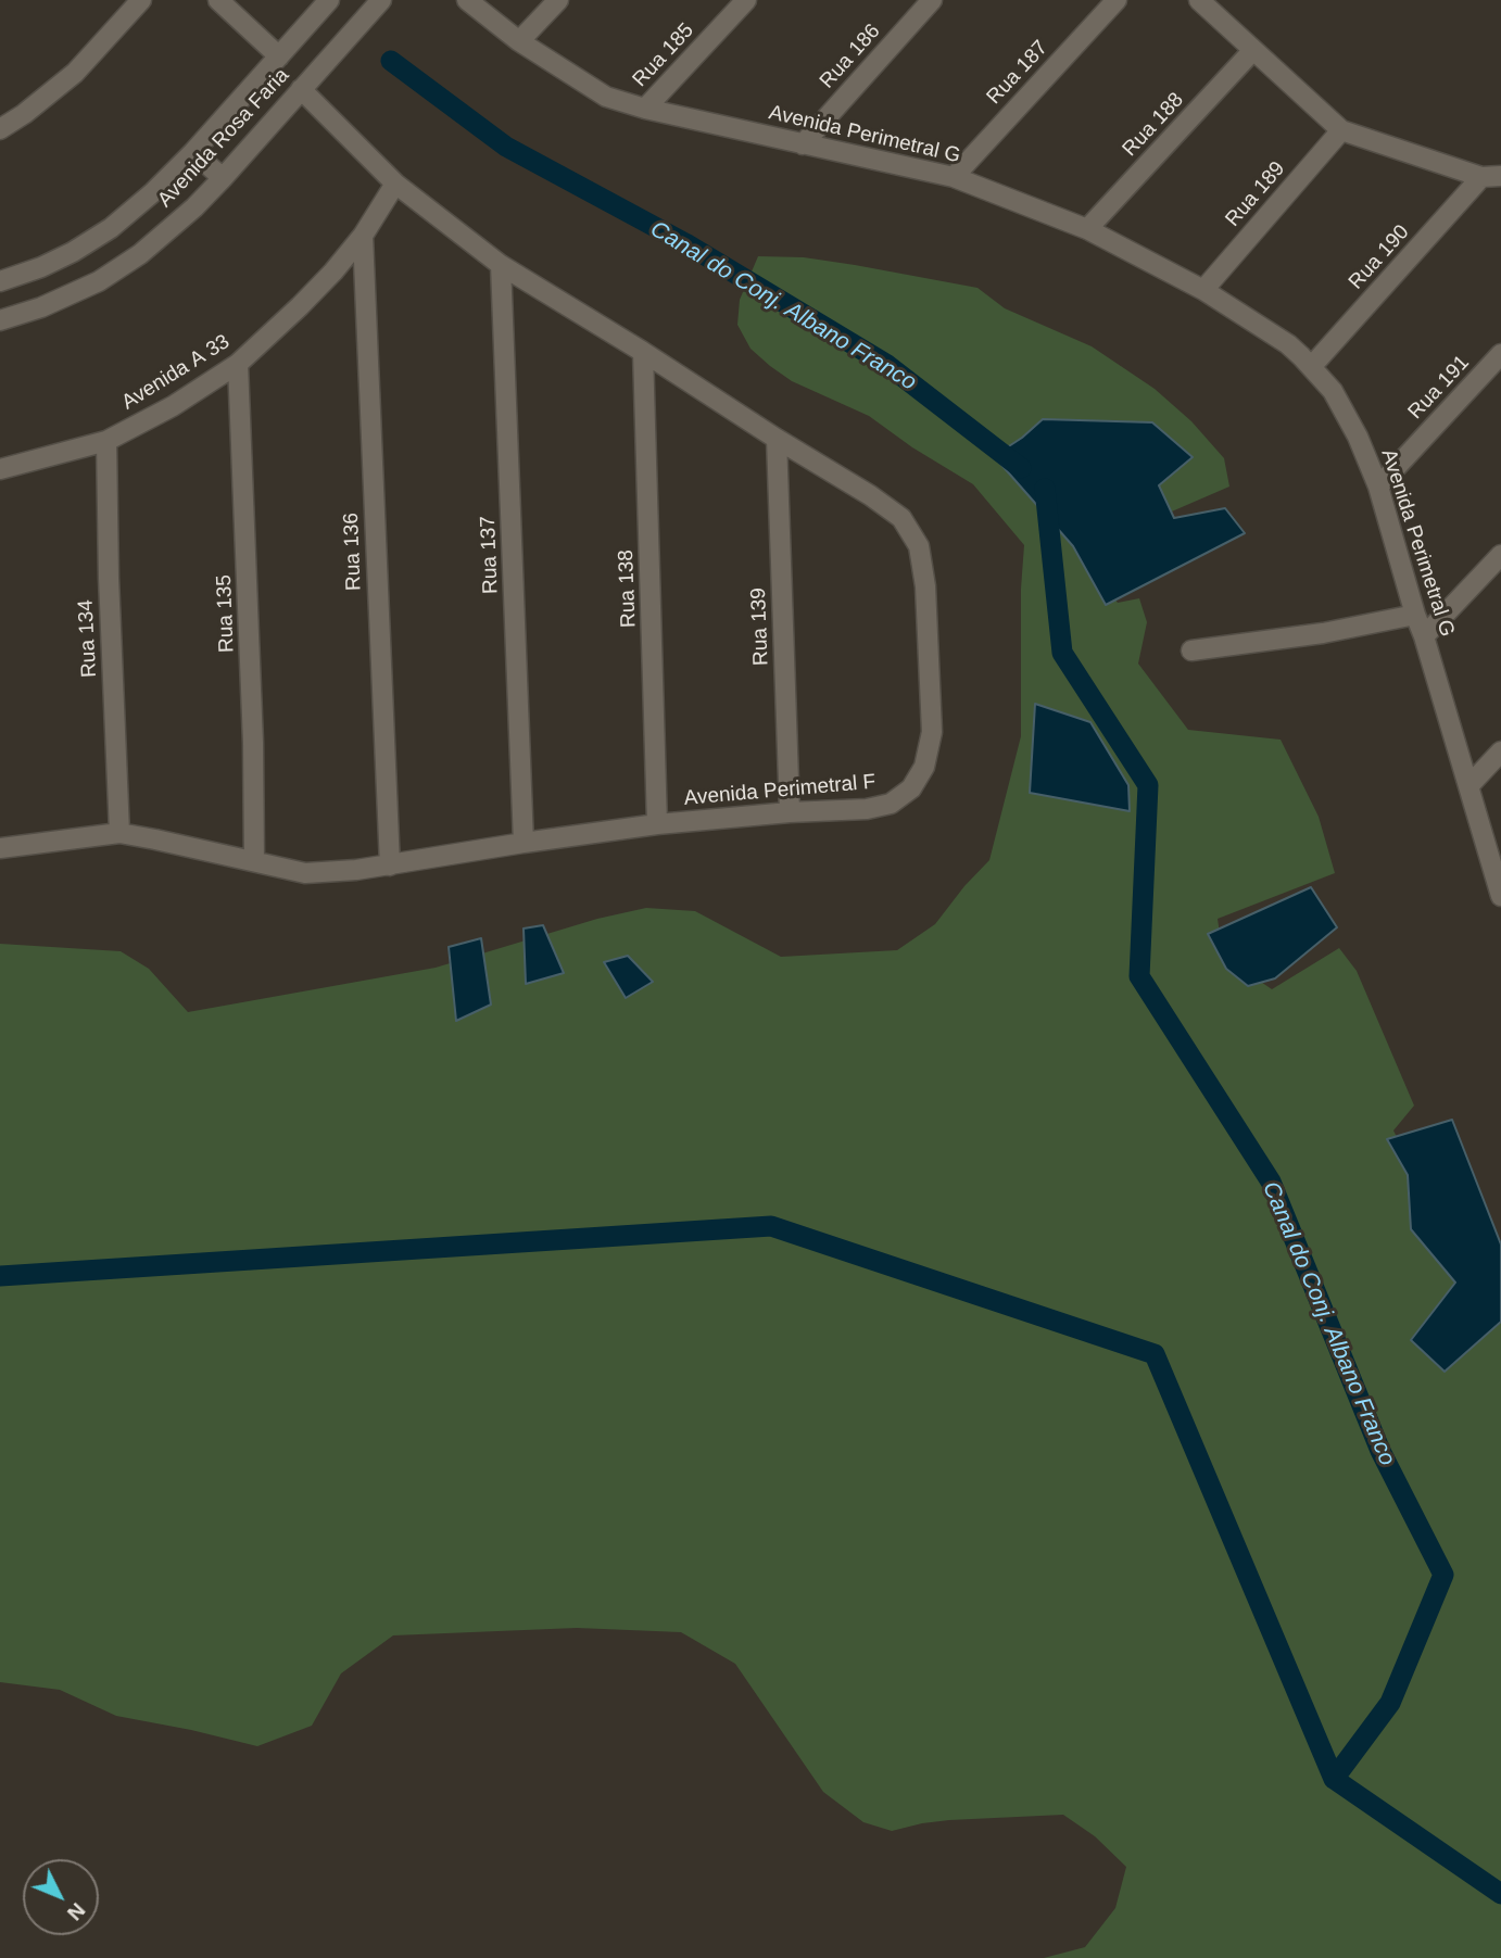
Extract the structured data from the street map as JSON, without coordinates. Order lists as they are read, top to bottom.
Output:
{
  "streets": {
    "street": [
      "Rua 185",
      "Rua 186",
      "Rua 187",
      "Rua 188",
      "Avenida Perimetral G",
      "Avenida Rosa Faria",
      "Rua 189",
      "Rua 190",
      "Avenida A 33",
      "Rua 191",
      "Rua 136",
      "Rua 137",
      "Rua 138",
      "Rua 135",
      "Rua 139",
      "Rua 134",
      "Avenida Perimetral F"
    ]
  },
  "crossings": [
    ["Rua 185", "Avenida Perimetral G"],
    ["Rua 186", "Avenida Perimetral G"],
    ["Rua 187", "Avenida Perimetral G"],
    ["Rua 188", "Avenida Perimetral G"],
    ["Avenida Perimetral G", "Rua 189"],
    ["Avenida Perimetral G", "Rua 190"],
    ["Avenida Perimetral G", "Rua 191"],
    ["Avenida Rosa Faria", "Avenida Perimetral F"],
    ["Avenida A 33", "Rua 136"],
    ["Avenida A 33", "Rua 135"],
    ["Avenida A 33", "Rua 134"],
    ["Avenida A 33", "Avenida Perimetral F"],
    ["Rua 136", "Avenida Perimetral F"],
    ["Rua 137", "Avenida Perimetral F"],
    ["Rua 138", "Avenida Perimetral F"],
    ["Rua 135", "Avenida Perimetral F"],
    ["Rua 139", "Avenida Perimetral F"],
    ["Rua 134", "Avenida Perimetral F"]
  ],
  "water": ["Canal do Conj. Albano Franco"],
  "north": "bottom right"
}
